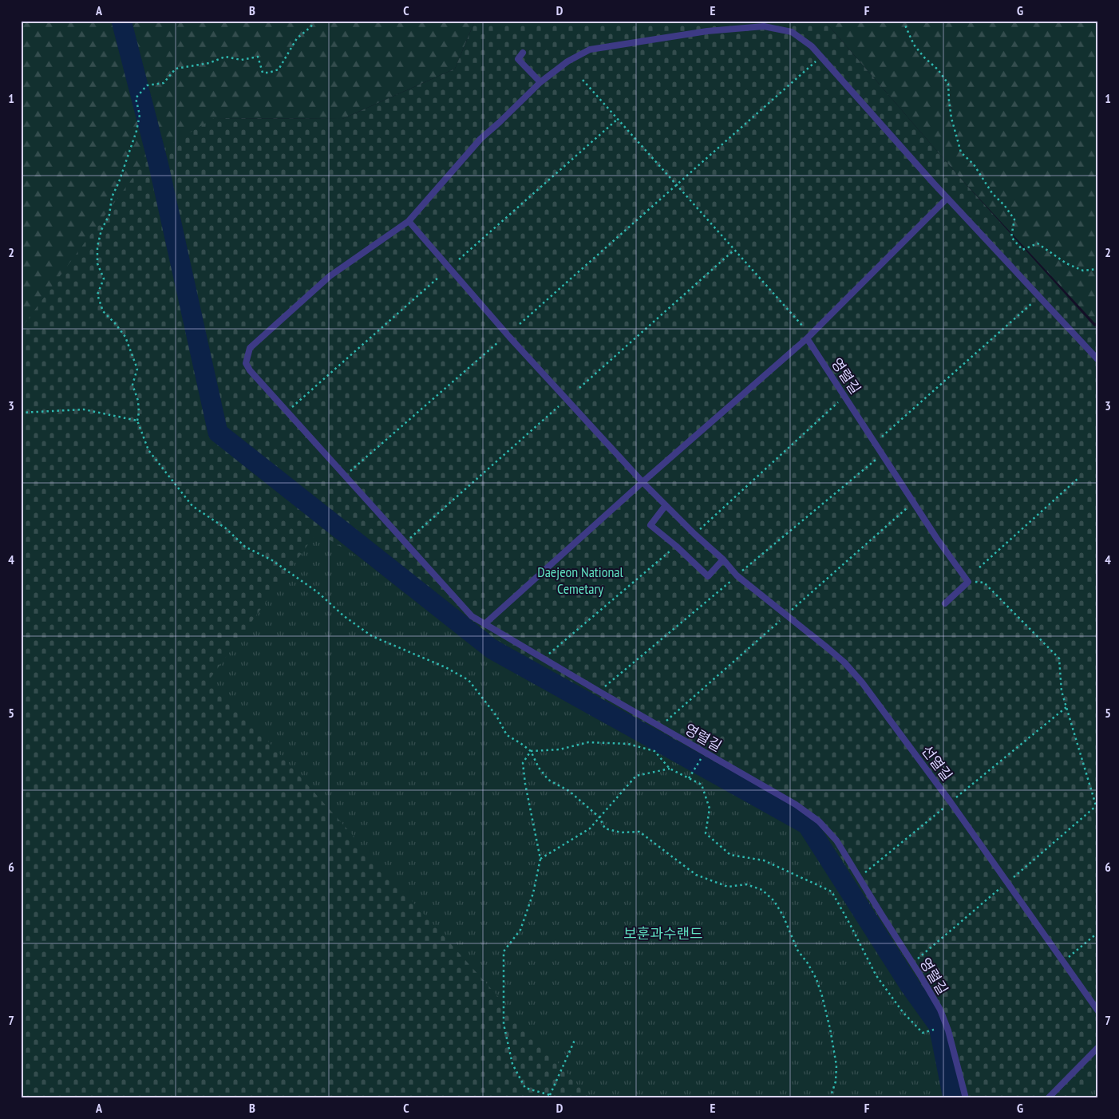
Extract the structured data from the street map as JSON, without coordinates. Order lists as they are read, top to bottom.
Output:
{
  "streets": {
    "lane": ["영렬길", "선열길"]
  },
  "parks": ["Daejeon National Cemetary", "보훈과수랜드"],
  "grid": {
    "columns": [
      "A",
      "B",
      "C",
      "D",
      "E",
      "F",
      "G"
    ],
    "rows": [
      "1",
      "2",
      "3",
      "4",
      "5",
      "6",
      "7"
    ]
  }
}
